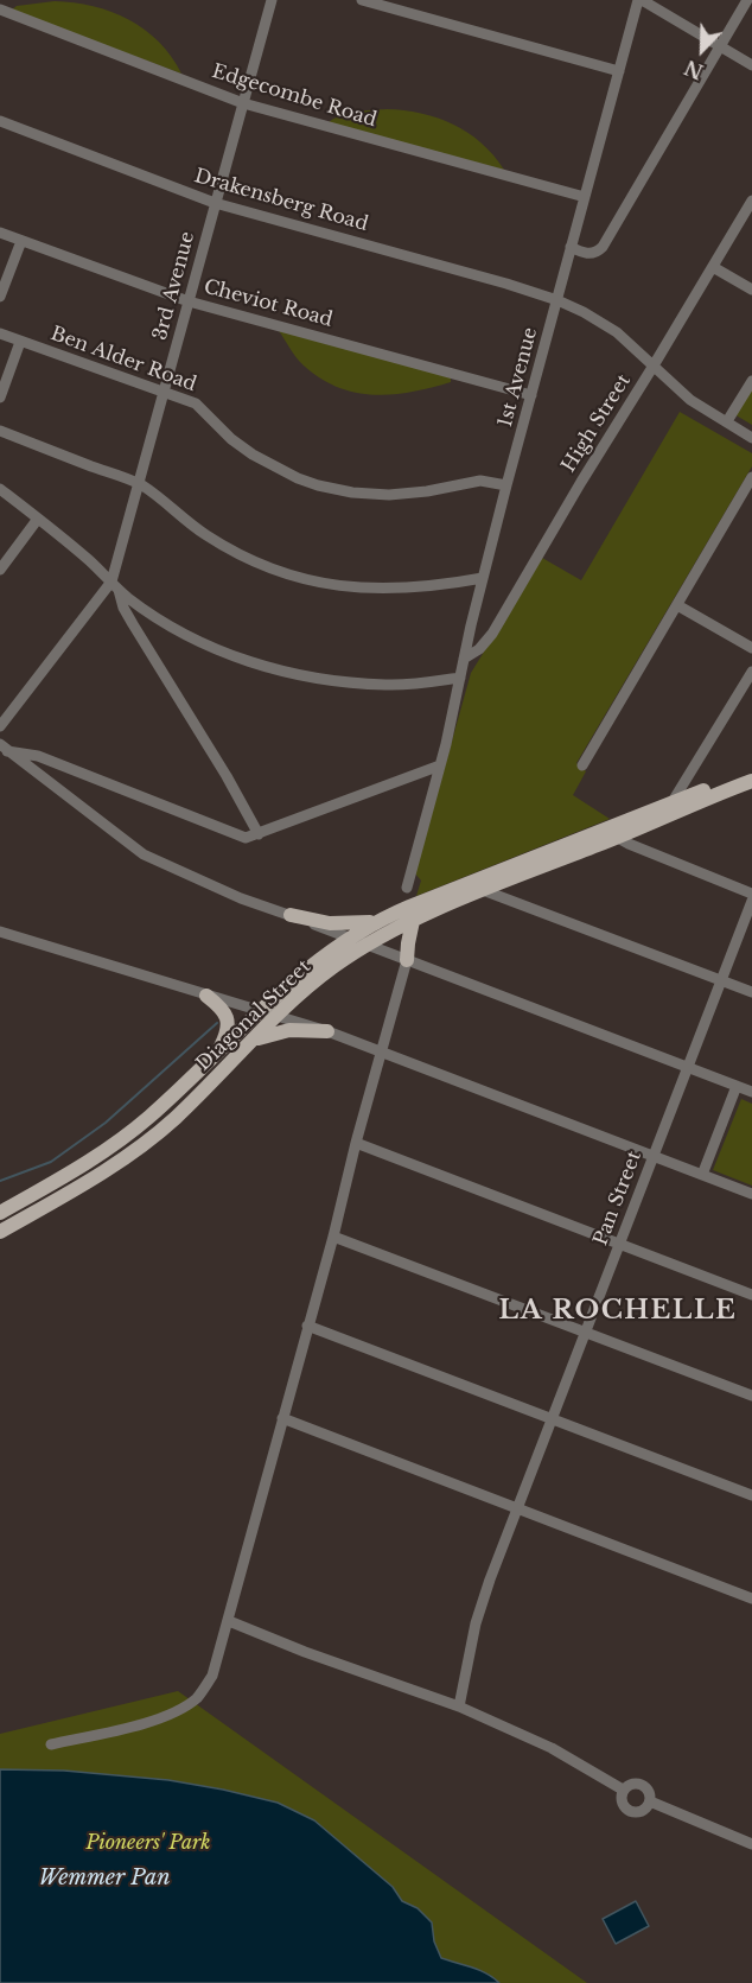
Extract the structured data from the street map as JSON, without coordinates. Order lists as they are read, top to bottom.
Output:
{
  "streets": {
    "main road": ["Diagonal Street"],
    "street": [
      "Edgecombe Road",
      "Drakensberg Road",
      "3rd Avenue",
      "Cheviot Road",
      "Ben Alder Road",
      "1st Avenue",
      "High Street",
      "Pan Street"
    ]
  },
  "crossings": [
    ["Edgecombe Road", "3rd Avenue"],
    ["Edgecombe Road", "1st Avenue"],
    ["Drakensberg Road", "3rd Avenue"],
    ["Drakensberg Road", "1st Avenue"],
    ["Drakensberg Road", "High Street"],
    ["3rd Avenue", "Cheviot Road"],
    ["3rd Avenue", "Ben Alder Road"],
    ["Cheviot Road", "1st Avenue"],
    ["Ben Alder Road", "1st Avenue"],
    ["1st Avenue", "High Street"]
  ],
  "districts": ["LA ROCHELLE"],
  "water": ["Wemmer Pan"],
  "parks": ["Pioneers' Park"],
  "north": "bottom left"
}
